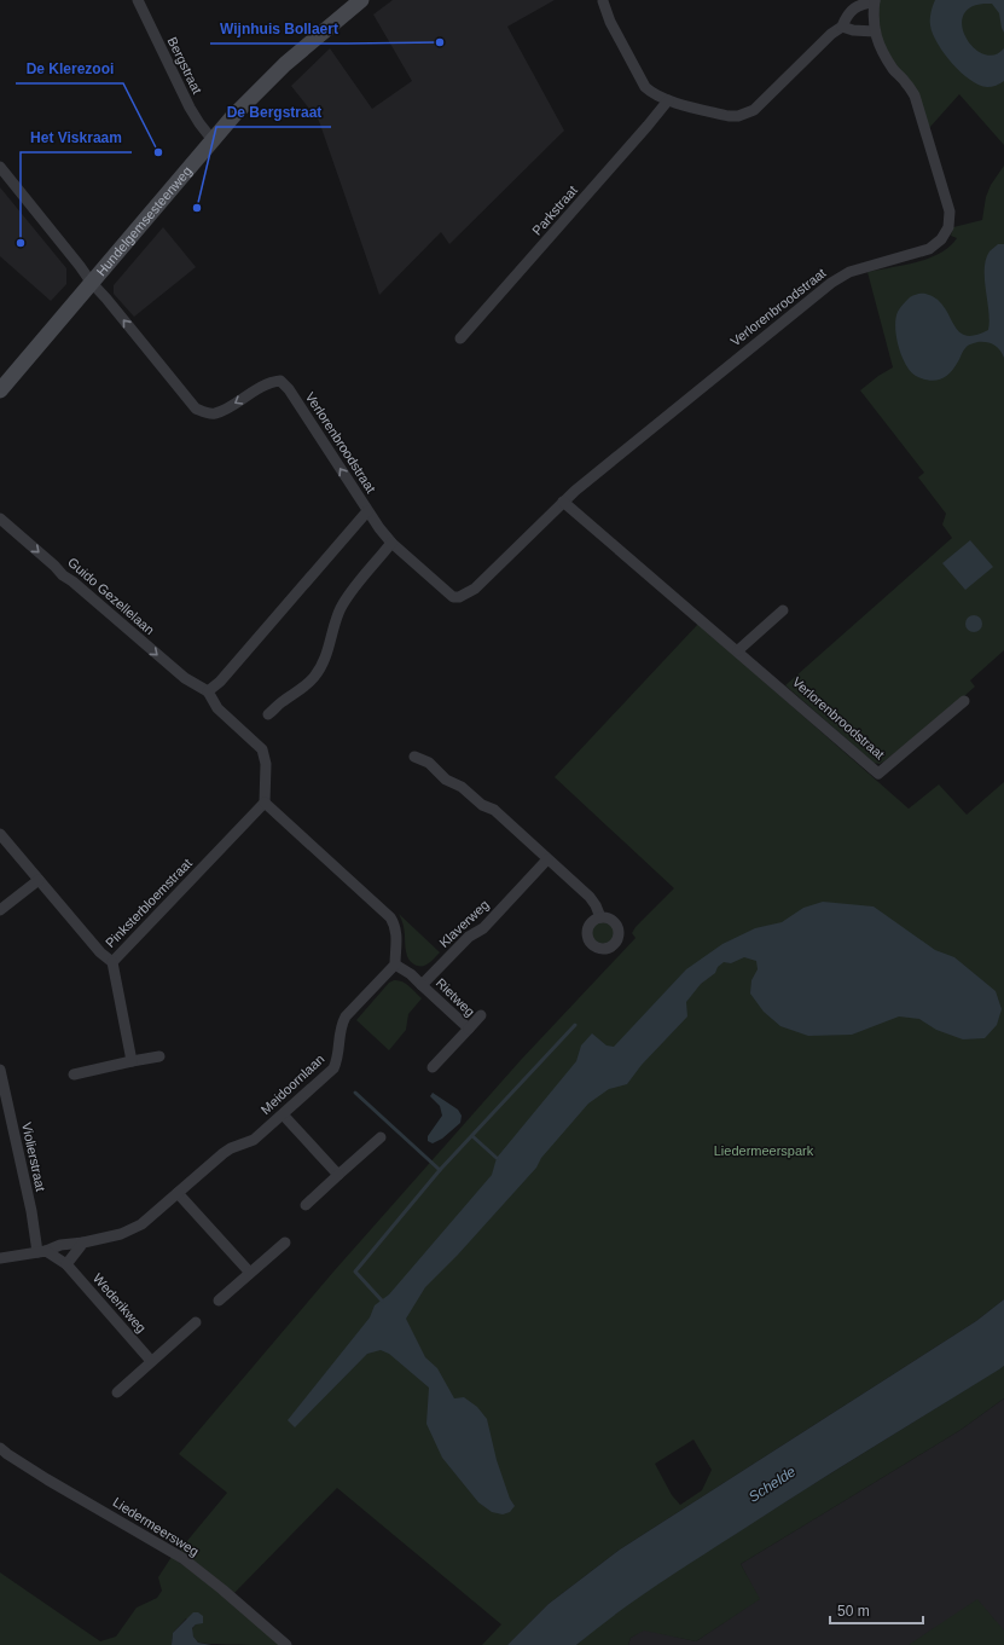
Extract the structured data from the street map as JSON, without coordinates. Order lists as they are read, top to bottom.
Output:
{
  "streets": {
    "main road": ["Hundelgemsesteenweg"],
    "street": [
      "Bergstraat",
      "Parkstraat",
      "Verlorenbroodstraat",
      "Guido Gezellelaan",
      "Pinksterbloemstraat",
      "Klaverweg",
      "Rietweg",
      "Meidoornlaan",
      "Violierstraat",
      "Wederikweg",
      "Liedermeersweg"
    ]
  },
  "crossings": [
    ["Bergstraat", "Hundelgemsesteenweg"],
    ["Hundelgemsesteenweg", "Verlorenbroodstraat"],
    ["Guido Gezellelaan", "Pinksterbloemstraat"],
    ["Klaverweg", "Rietweg"],
    ["Meidoornlaan", "Violierstraat"]
  ],
  "one_way": ["Guido Gezellelaan"],
  "water": ["Schelde"],
  "parks": ["Liedermeerspark"],
  "places": [
    "Wijnhuis Bollaert",
    "De Klerezooi",
    "De Bergstraat",
    "Het Viskraam"
  ],
  "scale_bar": "50 m"
}
